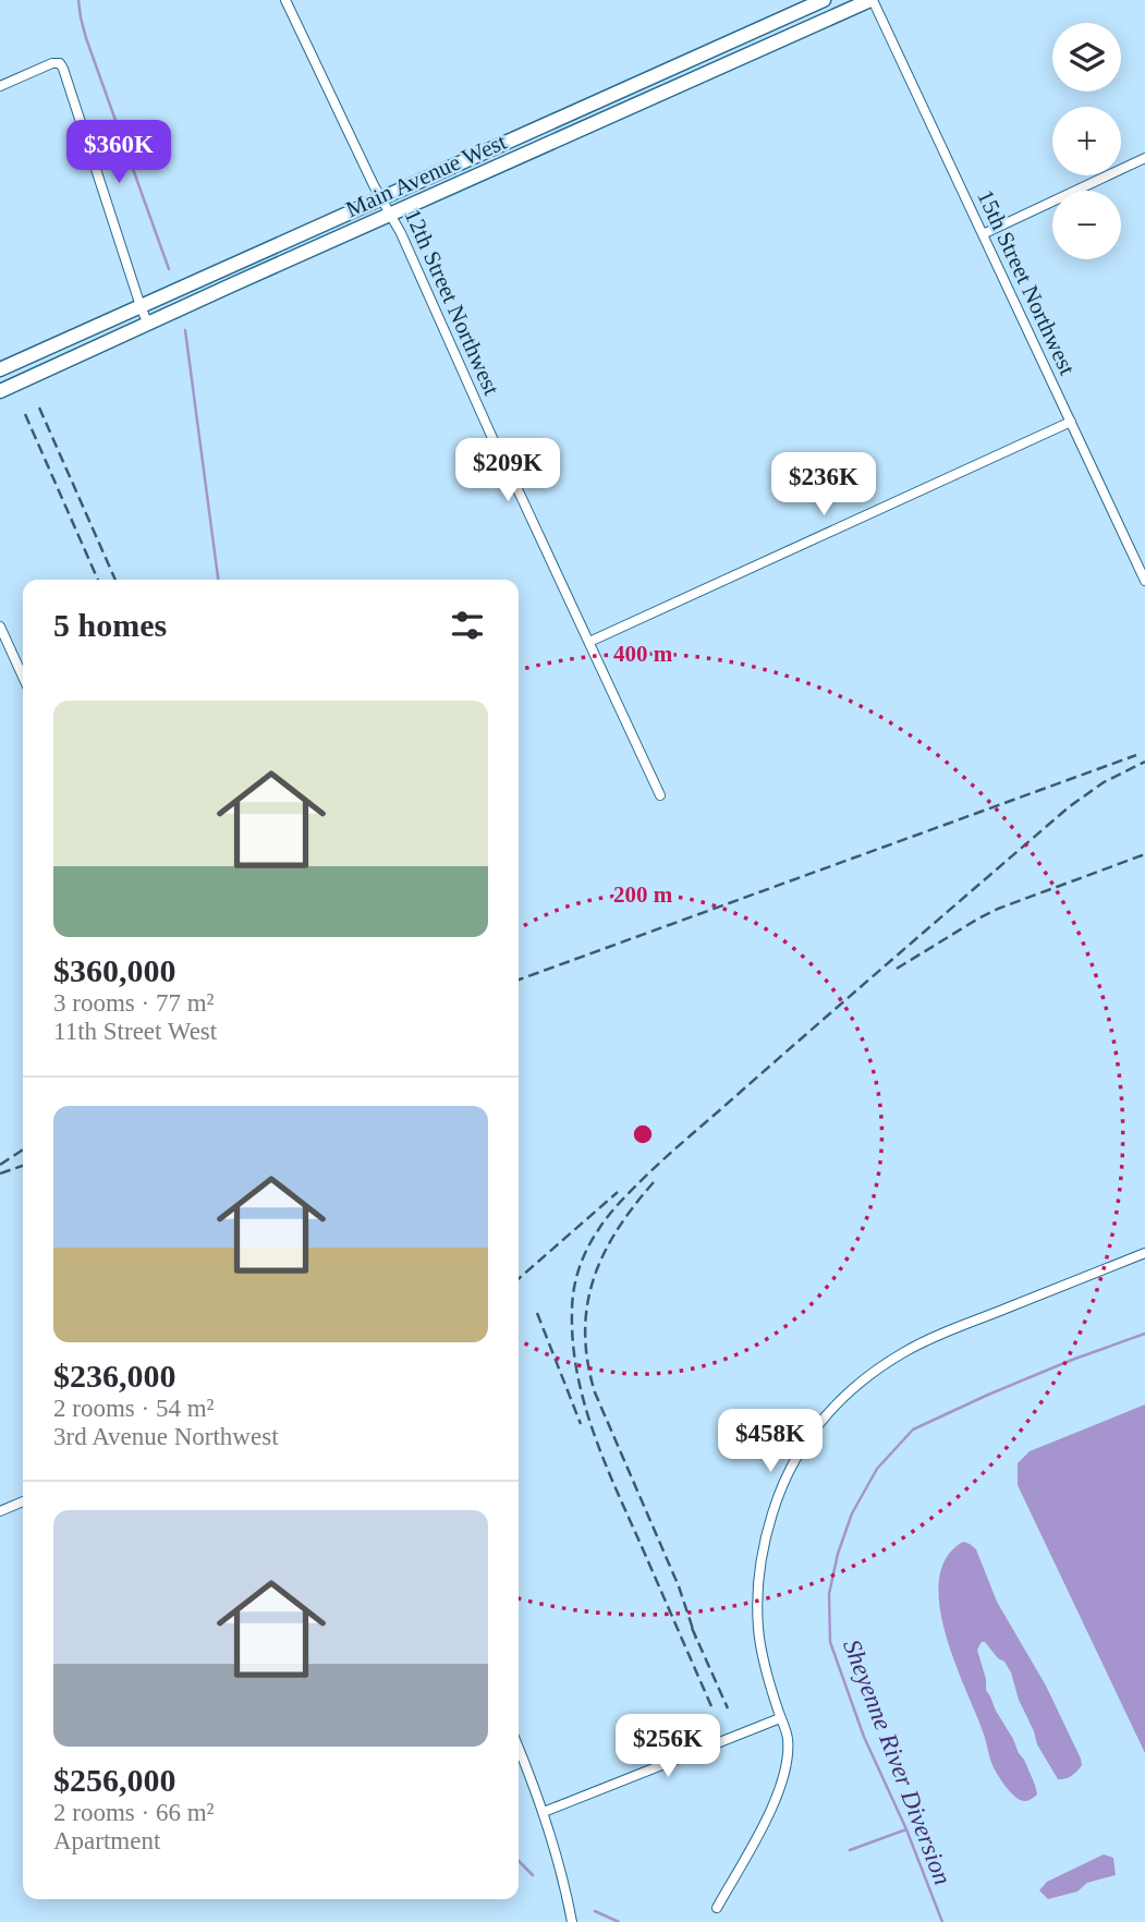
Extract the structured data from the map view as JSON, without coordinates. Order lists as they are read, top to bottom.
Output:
{
  "streets": {
    "main road": ["Main Avenue West"],
    "street": ["15th Street Northwest", "12th Street Northwest"]
  },
  "crossings": [
    ["Main Avenue West", "15th Street Northwest"],
    ["Main Avenue West", "12th Street Northwest"]
  ],
  "water": ["Sheyenne River Diversion"],
  "page": {
    "map_buttons": ["+", "−"],
    "price": [
      "$360K",
      "$209K",
      "$236K",
      "$458K",
      "$256K"
    ],
    "heading": "5 homes",
    "list": [
      {
        "name": "$360,000",
        "note": "3 rooms · 77 m² · 11th Street West"
      },
      {
        "name": "$236,000",
        "note": "2 rooms · 54 m² · 3rd Avenue Northwest"
      },
      {
        "name": "$256,000",
        "note": "2 rooms · 66 m² · Apartment"
      }
    ]
  },
  "rings": ["400 m", "200 m"]
}
